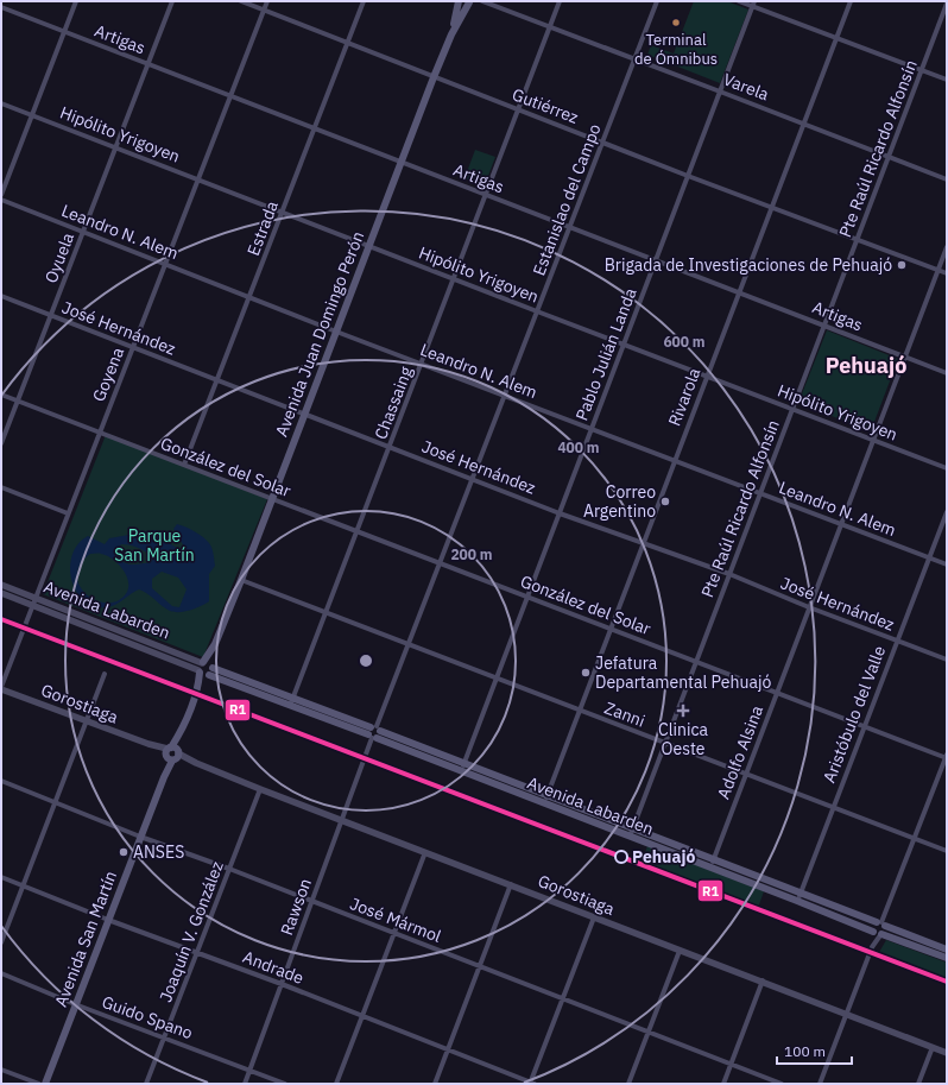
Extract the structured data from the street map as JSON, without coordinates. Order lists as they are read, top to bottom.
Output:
{
  "streets": {
    "main road": ["Avenida Juan Domingo Perón", "Avenida Labarden", "Avenida San Martín"],
    "street": [
      "Artigas",
      "Varela",
      "Gutiérrez",
      "Hipólito Yrigoyen",
      "Pte Raúl Ricardo Alfonsín",
      "Estanislao del Campo",
      "Estrada",
      "Leandro N. Alem",
      "Oyuela",
      "José Hernández",
      "Pablo Julián Landa",
      "Goyena",
      "Rivarola",
      "Chassaing",
      "González del Solar",
      "Gorostiaga",
      "Zanni",
      "Aristóbulo del Valle",
      "Adolfo Alsina",
      "Rawson",
      "José Mármol",
      "Joaquín V. González",
      "Andrade",
      "Guido Spano"
    ]
  },
  "crossings": [
    ["Artigas", "Pte Raúl Ricardo Alfonsín"],
    ["Artigas", "Estanislao del Campo"],
    ["Artigas", "Estrada"],
    ["Artigas", "Oyuela"],
    ["Artigas", "Avenida Juan Domingo Perón"],
    ["Artigas", "Pablo Julián Landa"],
    ["Artigas", "Goyena"],
    ["Artigas", "Rivarola"],
    ["Artigas", "Chassaing"],
    ["Artigas", "Adolfo Alsina"],
    ["Varela", "Pte Raúl Ricardo Alfonsín"],
    ["Varela", "Estanislao del Campo"],
    ["Varela", "Pablo Julián Landa"],
    ["Varela", "Rivarola"],
    ["Varela", "Chassaing"],
    ["Gutiérrez", "Pte Raúl Ricardo Alfonsín"],
    ["Gutiérrez", "Estanislao del Campo"],
    ["Gutiérrez", "Estrada"],
    ["Gutiérrez", "Avenida Juan Domingo Perón"],
    ["Gutiérrez", "Pablo Julián Landa"],
    ["Gutiérrez", "Goyena"],
    ["Gutiérrez", "Rivarola"],
    ["Gutiérrez", "Chassaing"],
    ["Gutiérrez", "Adolfo Alsina"],
    ["Hipólito Yrigoyen", "Pte Raúl Ricardo Alfonsín"],
    ["Hipólito Yrigoyen", "Estanislao del Campo"],
    ["Hipólito Yrigoyen", "Estrada"],
    ["Hipólito Yrigoyen", "Oyuela"],
    ["Hipólito Yrigoyen", "Avenida Juan Domingo Perón"],
    ["Hipólito Yrigoyen", "Pablo Julián Landa"],
    ["Hipólito Yrigoyen", "Goyena"],
    ["Hipólito Yrigoyen", "Rivarola"],
    ["Hipólito Yrigoyen", "Chassaing"],
    ["Hipólito Yrigoyen", "Adolfo Alsina"],
    ["Pte Raúl Ricardo Alfonsín", "Leandro N. Alem"],
    ["Pte Raúl Ricardo Alfonsín", "José Hernández"],
    ["Pte Raúl Ricardo Alfonsín", "González del Solar"],
    ["Pte Raúl Ricardo Alfonsín", "Avenida Labarden"],
    ["Pte Raúl Ricardo Alfonsín", "Zanni"],
    ["Estanislao del Campo", "Leandro N. Alem"],
    ["Estanislao del Campo", "José Hernández"],
    ["Estanislao del Campo", "González del Solar"],
    ["Estanislao del Campo", "Avenida Labarden"],
    ["Estanislao del Campo", "Zanni"],
    ["Estrada", "Leandro N. Alem"],
    ["Estrada", "José Hernández"],
    ["Estrada", "González del Solar"],
    ["Leandro N. Alem", "Oyuela"],
    ["Leandro N. Alem", "Avenida Juan Domingo Perón"],
    ["Leandro N. Alem", "Pablo Julián Landa"],
    ["Leandro N. Alem", "Goyena"],
    ["Leandro N. Alem", "Rivarola"],
    ["Leandro N. Alem", "Chassaing"],
    ["Leandro N. Alem", "Aristóbulo del Valle"],
    ["Leandro N. Alem", "Adolfo Alsina"],
    ["Oyuela", "José Hernández"],
    ["Oyuela", "González del Solar"],
    ["José Hernández", "Avenida Juan Domingo Perón"],
    ["José Hernández", "Pablo Julián Landa"],
    ["José Hernández", "Goyena"],
    ["José Hernández", "Rivarola"],
    ["José Hernández", "Chassaing"],
    ["José Hernández", "Aristóbulo del Valle"],
    ["José Hernández", "Adolfo Alsina"],
    ["Avenida Juan Domingo Perón", "González del Solar"],
    ["Avenida Juan Domingo Perón", "Avenida Labarden"],
    ["Avenida Juan Domingo Perón", "Zanni"],
    ["Avenida Juan Domingo Perón", "Avenida San Martín"],
    ["Pablo Julián Landa", "González del Solar"],
    ["Pablo Julián Landa", "Avenida Labarden"],
    ["Pablo Julián Landa", "Zanni"],
    ["Goyena", "González del Solar"],
    ["Goyena", "Avenida Labarden"],
    ["Goyena", "Gorostiaga"],
    ["Rivarola", "González del Solar"],
    ["Rivarola", "Avenida Labarden"],
    ["Rivarola", "Zanni"],
    ["Chassaing", "González del Solar"],
    ["Chassaing", "Avenida Labarden"],
    ["Chassaing", "Zanni"],
    ["González del Solar", "Aristóbulo del Valle"],
    ["González del Solar", "Adolfo Alsina"],
    ["Avenida Labarden", "Aristóbulo del Valle"],
    ["Avenida Labarden", "Adolfo Alsina"],
    ["Avenida Labarden", "Rawson"],
    ["Avenida Labarden", "Avenida San Martín"],
    ["Gorostiaga", "Rawson"],
    ["Gorostiaga", "Joaquín V. González"],
    ["Gorostiaga", "Avenida San Martín"],
    ["Zanni", "Aristóbulo del Valle"],
    ["Zanni", "Adolfo Alsina"],
    ["Rawson", "José Mármol"],
    ["Rawson", "Andrade"],
    ["Rawson", "Guido Spano"],
    ["José Mármol", "Joaquín V. González"],
    ["José Mármol", "Avenida San Martín"],
    ["Joaquín V. González", "Andrade"],
    ["Joaquín V. González", "Guido Spano"],
    ["Avenida San Martín", "Andrade"],
    ["Avenida San Martín", "Guido Spano"]
  ],
  "districts": ["Pehuajó"],
  "parks": ["Parque San Martín"],
  "places": {
    "other": [
      "Terminal de Ómnibus",
      "Brigada de Investigaciones de Pehuajó",
      "Correo Argentino",
      "Jefatura Departamental Pehuajó",
      "ANSES",
      "Pehuajó"
    ],
    "health": ["Clinica Oeste"]
  },
  "lines": ["transit line R1"],
  "scale_bar": "100 m",
  "rings": ["600 m", "400 m", "200 m"]
}
